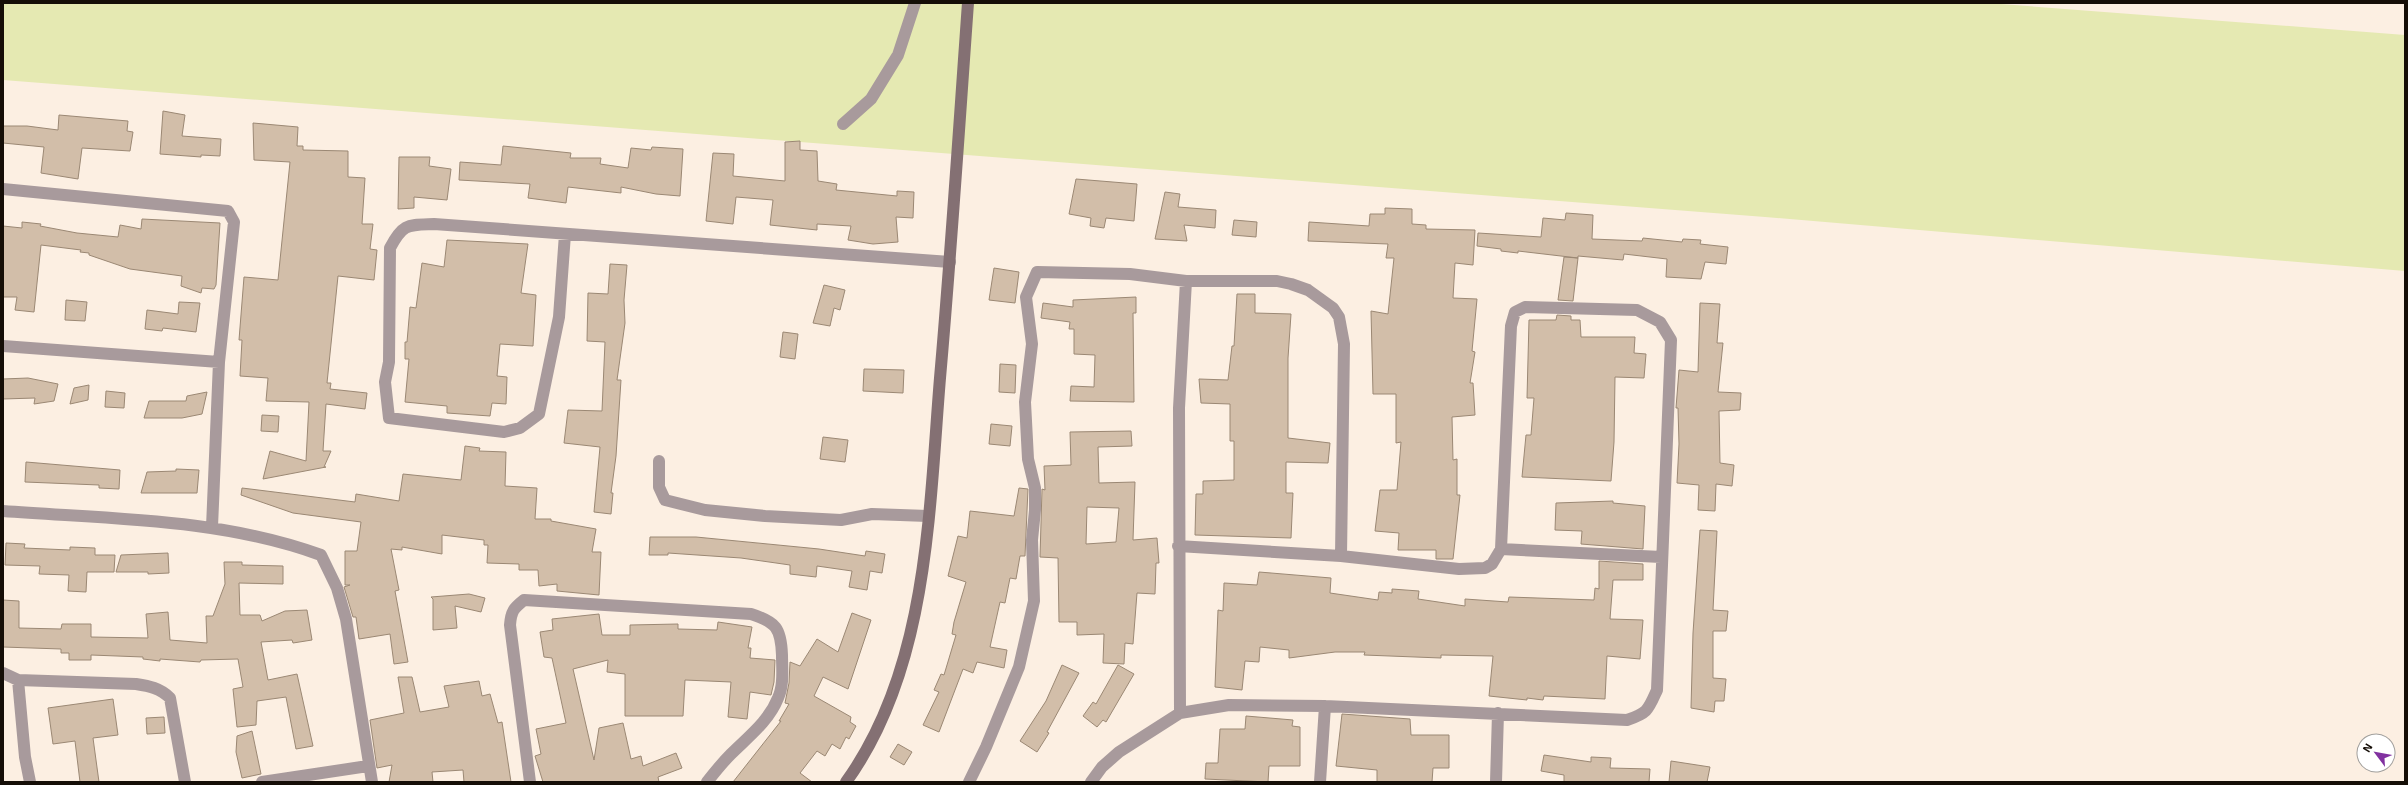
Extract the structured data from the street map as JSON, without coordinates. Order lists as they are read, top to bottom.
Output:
{
  "north": "top left"
}
